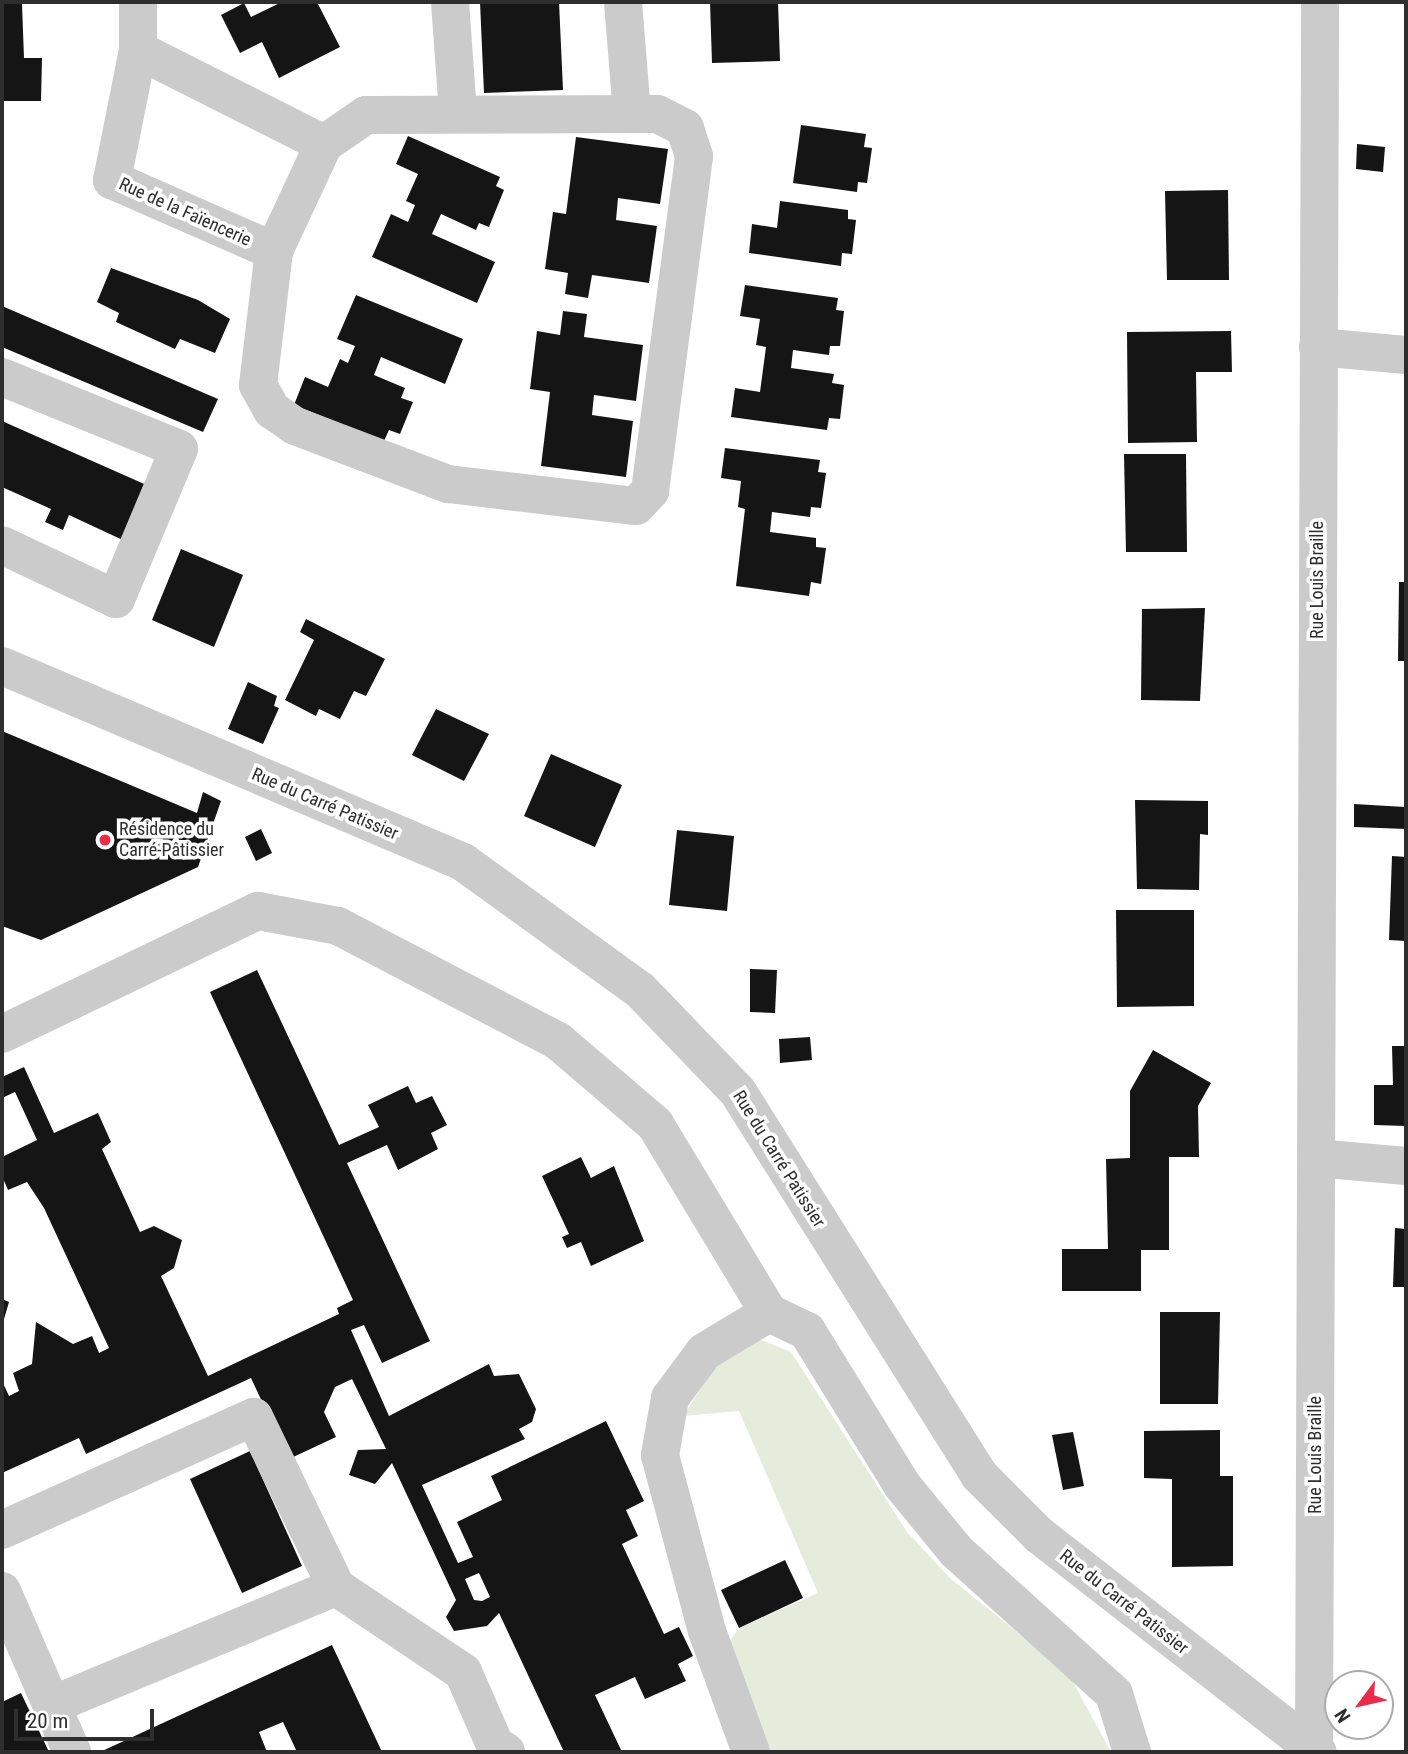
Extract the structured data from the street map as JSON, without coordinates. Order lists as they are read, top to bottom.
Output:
{
  "streets": {
    "street": ["Rue de la Faïencerie", "Rue Louis Braille", "Rue du Carré Patissier"]
  },
  "crossings": [
    ["Rue Louis Braille", "Rue du Carré Patissier"]
  ],
  "places": ["Résidence du Carré-Pâtissier"],
  "scale_bar": "20 m",
  "north": "bottom left"
}
